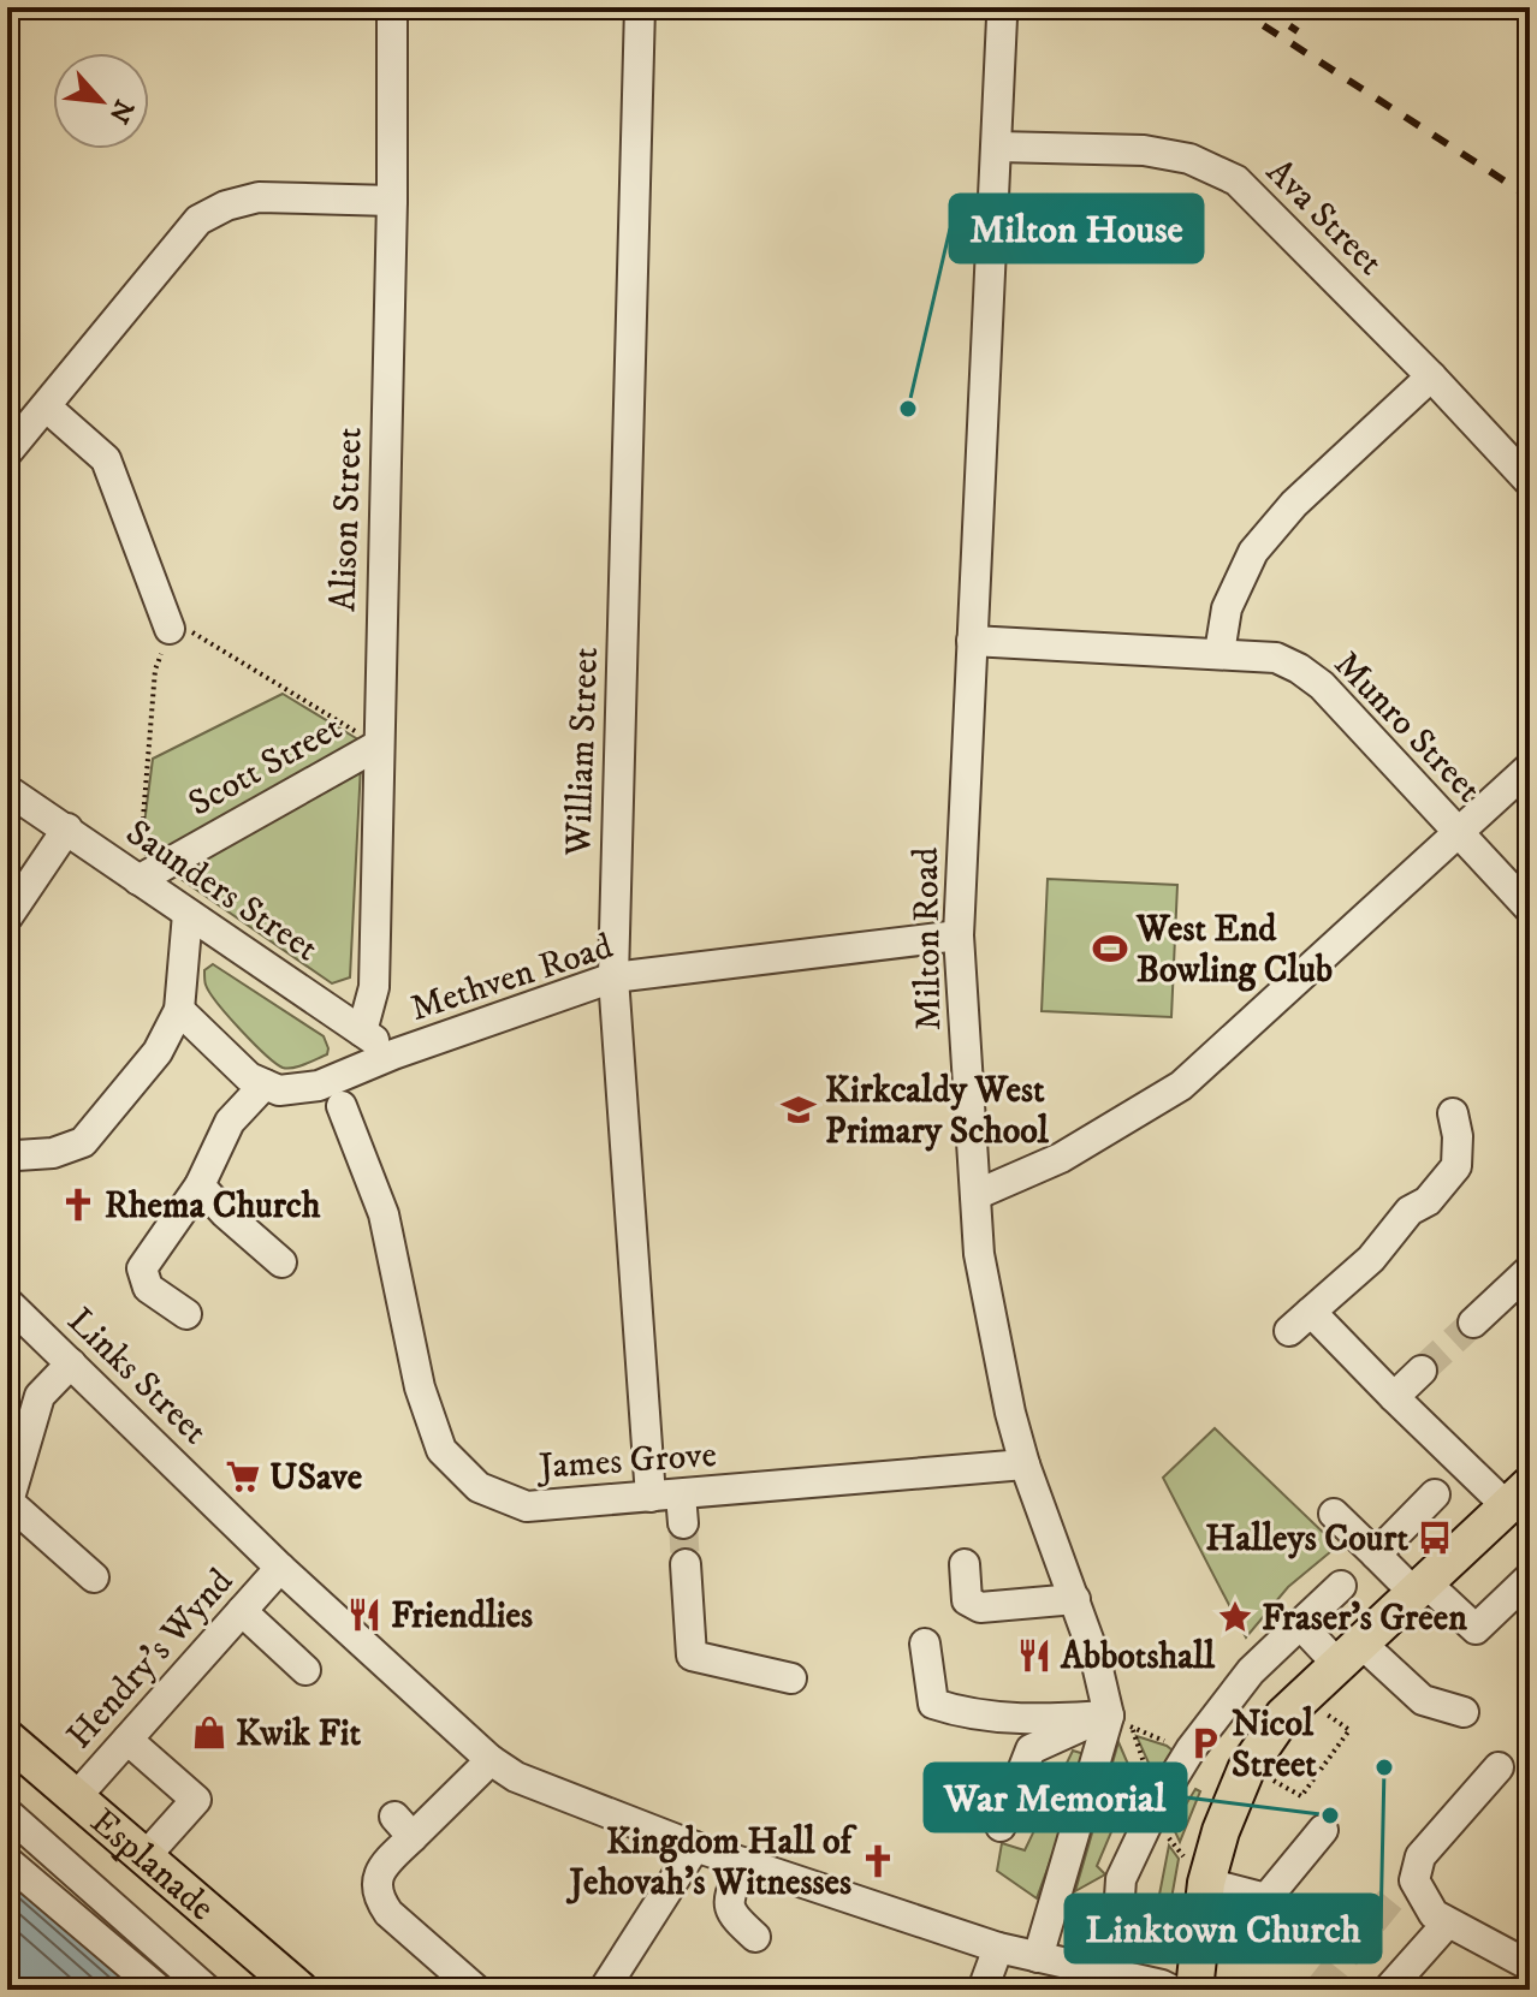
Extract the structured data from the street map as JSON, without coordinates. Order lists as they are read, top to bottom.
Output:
{
  "streets": {
    "main road": ["Esplanade"],
    "street": [
      "Ava Street",
      "Alison Street",
      "Munro Street",
      "William Street",
      "Scott Street",
      "Saunders Street",
      "Milton Road",
      "Methven Road",
      "Links Street",
      "James Grove",
      "Hendry's Wynd"
    ]
  },
  "crossings": [
    ["Ava Street", "Milton Road"],
    ["Alison Street", "Scott Street"],
    ["Alison Street", "Saunders Street"],
    ["Munro Street", "Milton Road"],
    ["William Street", "Methven Road"],
    ["William Street", "James Grove"],
    ["Scott Street", "Saunders Street"],
    ["Saunders Street", "Methven Road"],
    ["Milton Road", "Methven Road"],
    ["Milton Road", "Links Street"],
    ["Milton Road", "James Grove"],
    ["Links Street", "Hendry's Wynd"],
    ["Hendry's Wynd", "Esplanade"]
  ],
  "places": {
    "other": ["Milton House", "Linktown Church", "War Memorial"],
    "sports": ["West End Bowling Club"],
    "school or university": ["Kirkcaldy West Primary School"],
    "church": ["Rhema Church", "Kingdom Hall of Jehovah's Witnesses"],
    "supermarket": ["USave"],
    "bus stop": ["Halleys Court"],
    "restaurant": ["Friendlies", "Abbotshall"],
    "place": ["Fraser’s Green"],
    "shop": ["Kwik Fit"],
    "parking": ["Nicol Street"]
  },
  "north": "bottom right"
}
